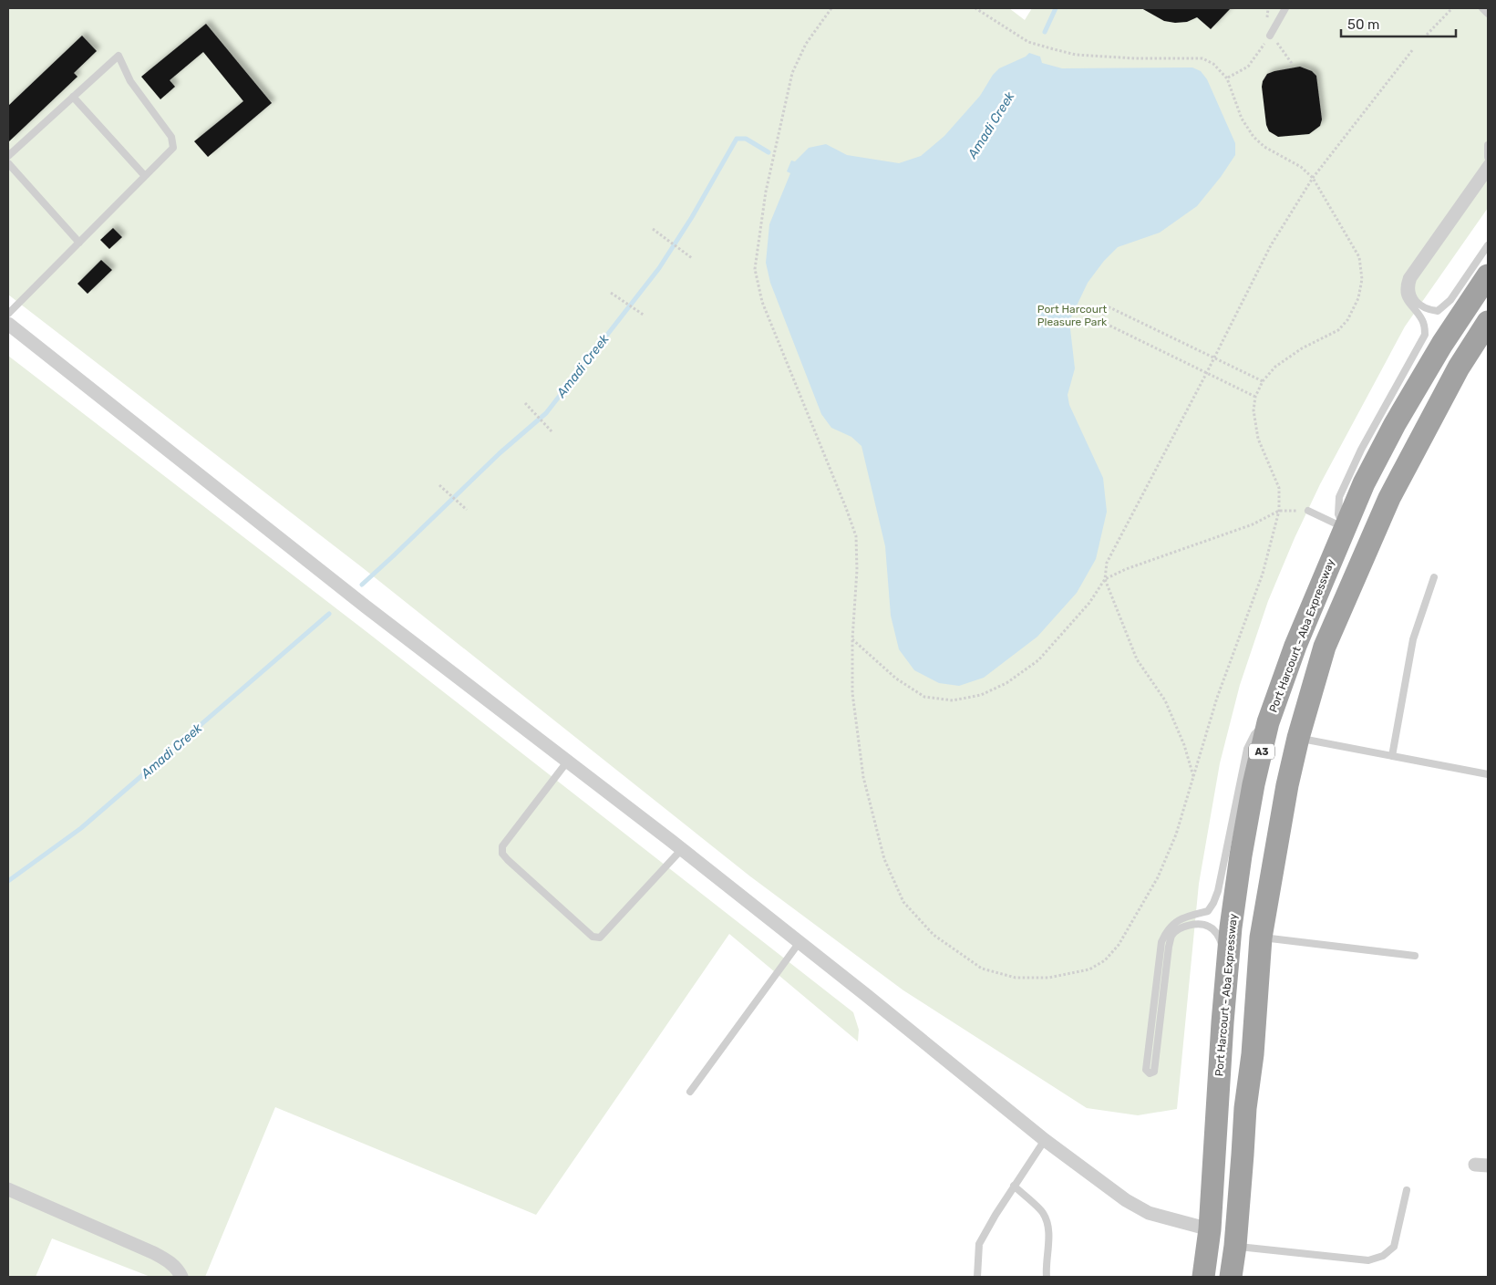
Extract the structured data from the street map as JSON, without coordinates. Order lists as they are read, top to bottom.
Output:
{
  "streets": {
    "highway": ["Port Harcourt - Aba Expressway", "A3"]
  },
  "water": ["Amadi Creek"],
  "parks": ["Port Harcourt Pleasure Park"],
  "scale_bar": "50 m"
}
